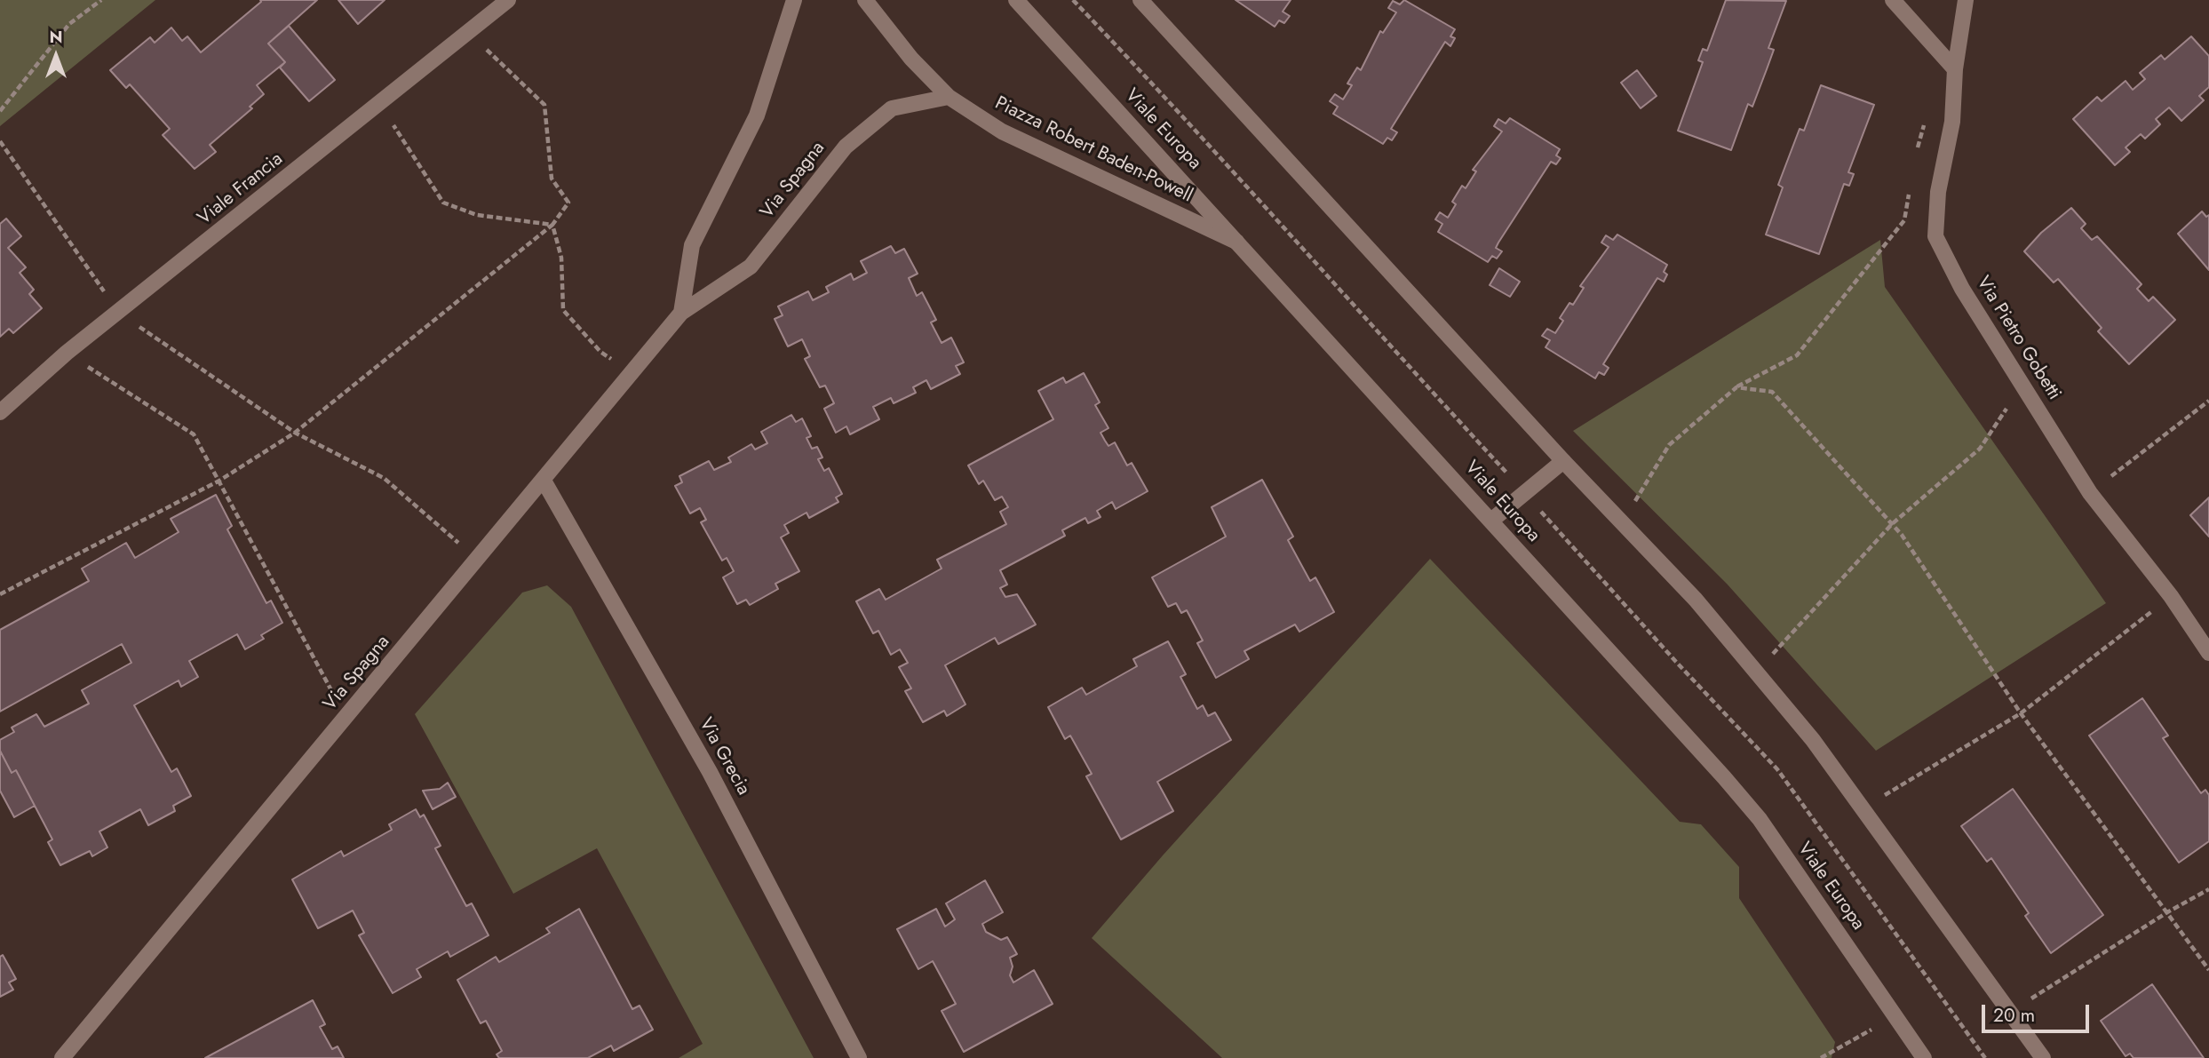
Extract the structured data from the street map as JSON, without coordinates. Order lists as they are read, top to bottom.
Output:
{
  "streets": {
    "street": [
      "Viale Europa",
      "Piazza Robert Baden-Powell",
      "Via Spagna",
      "Viale Francia",
      "Via Pietro Gobetti",
      "Via Grecia"
    ]
  },
  "crossings": [
    ["Viale Europa", "Piazza Robert Baden-Powell"],
    ["Piazza Robert Baden-Powell", "Via Spagna"],
    ["Via Spagna", "Via Grecia"]
  ],
  "scale_bar": "20 m",
  "north": "top"
}
